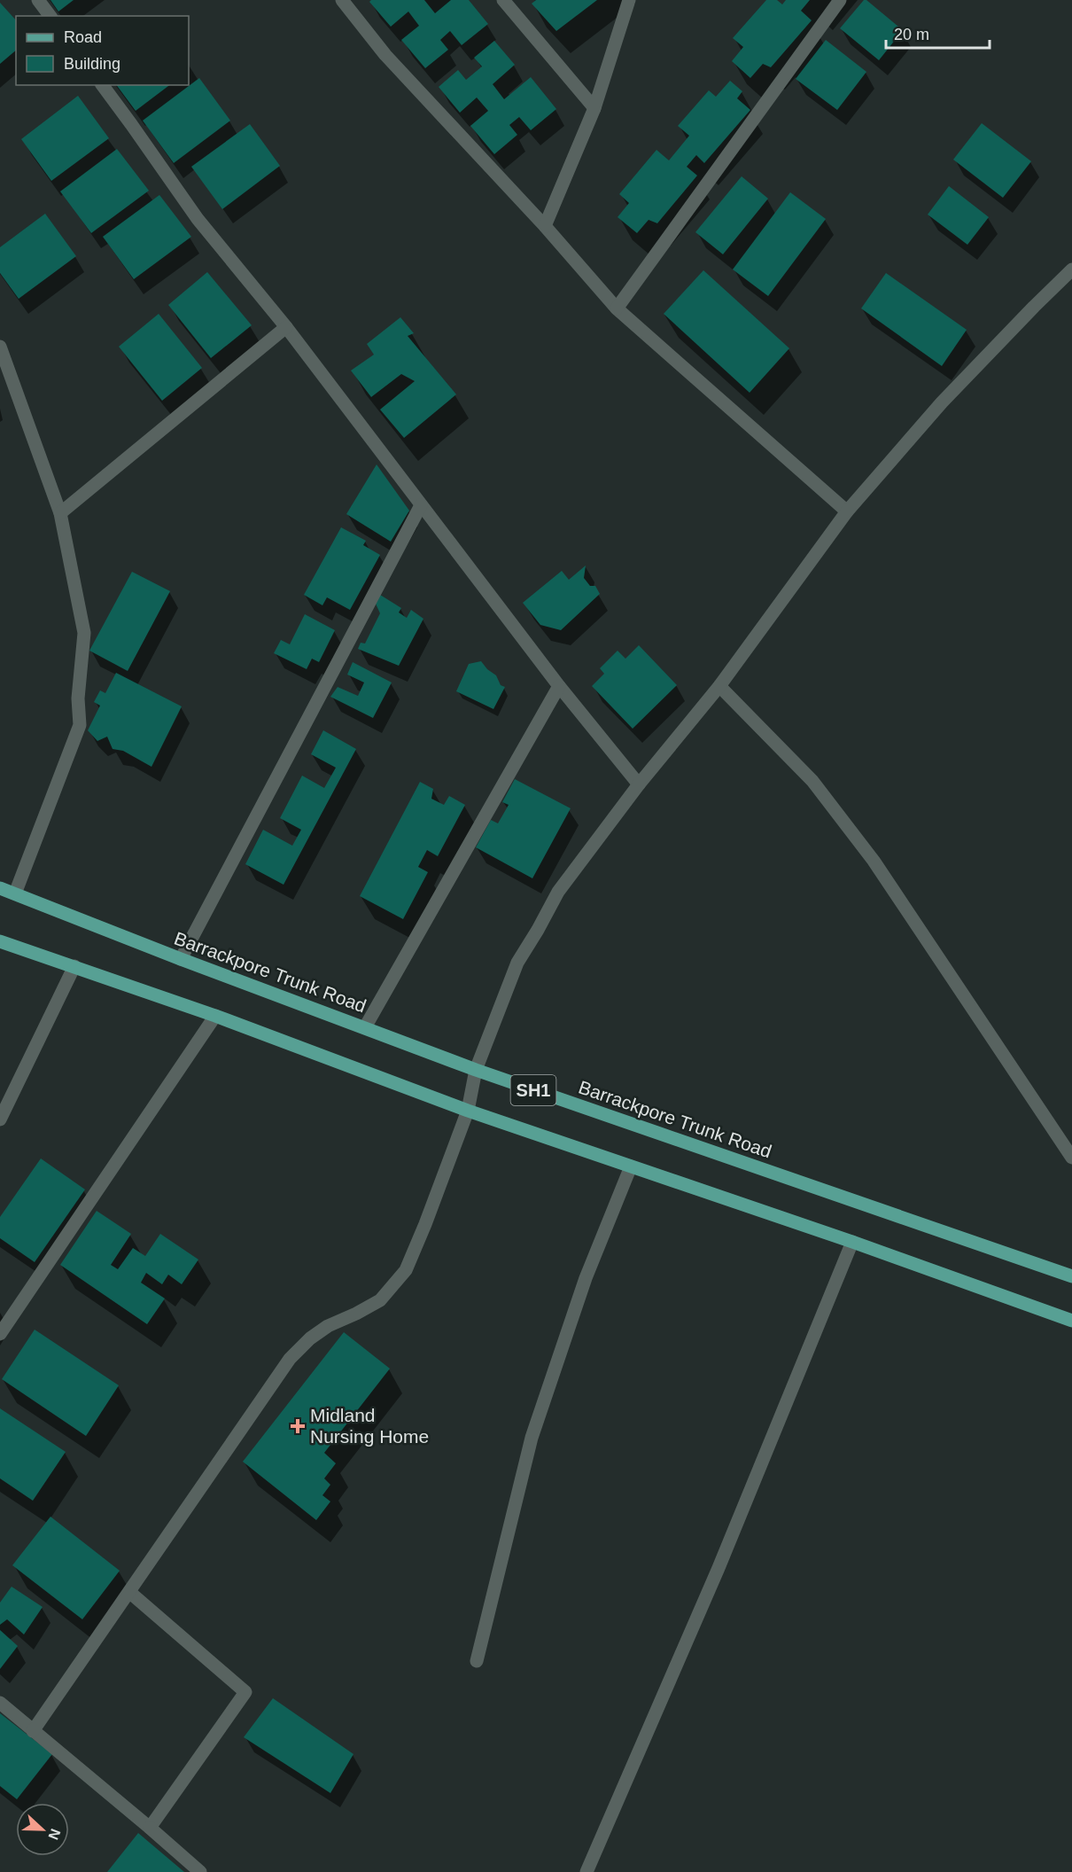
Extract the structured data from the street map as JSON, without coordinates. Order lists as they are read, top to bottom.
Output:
{
  "streets": {
    "main road": ["Barrackpore Trunk Road", "SH1"]
  },
  "places": {
    "health": ["Midland Nursing Home"]
  },
  "legend": ["Road", "Building"],
  "scale_bar": "20 m",
  "north": "right"
}
